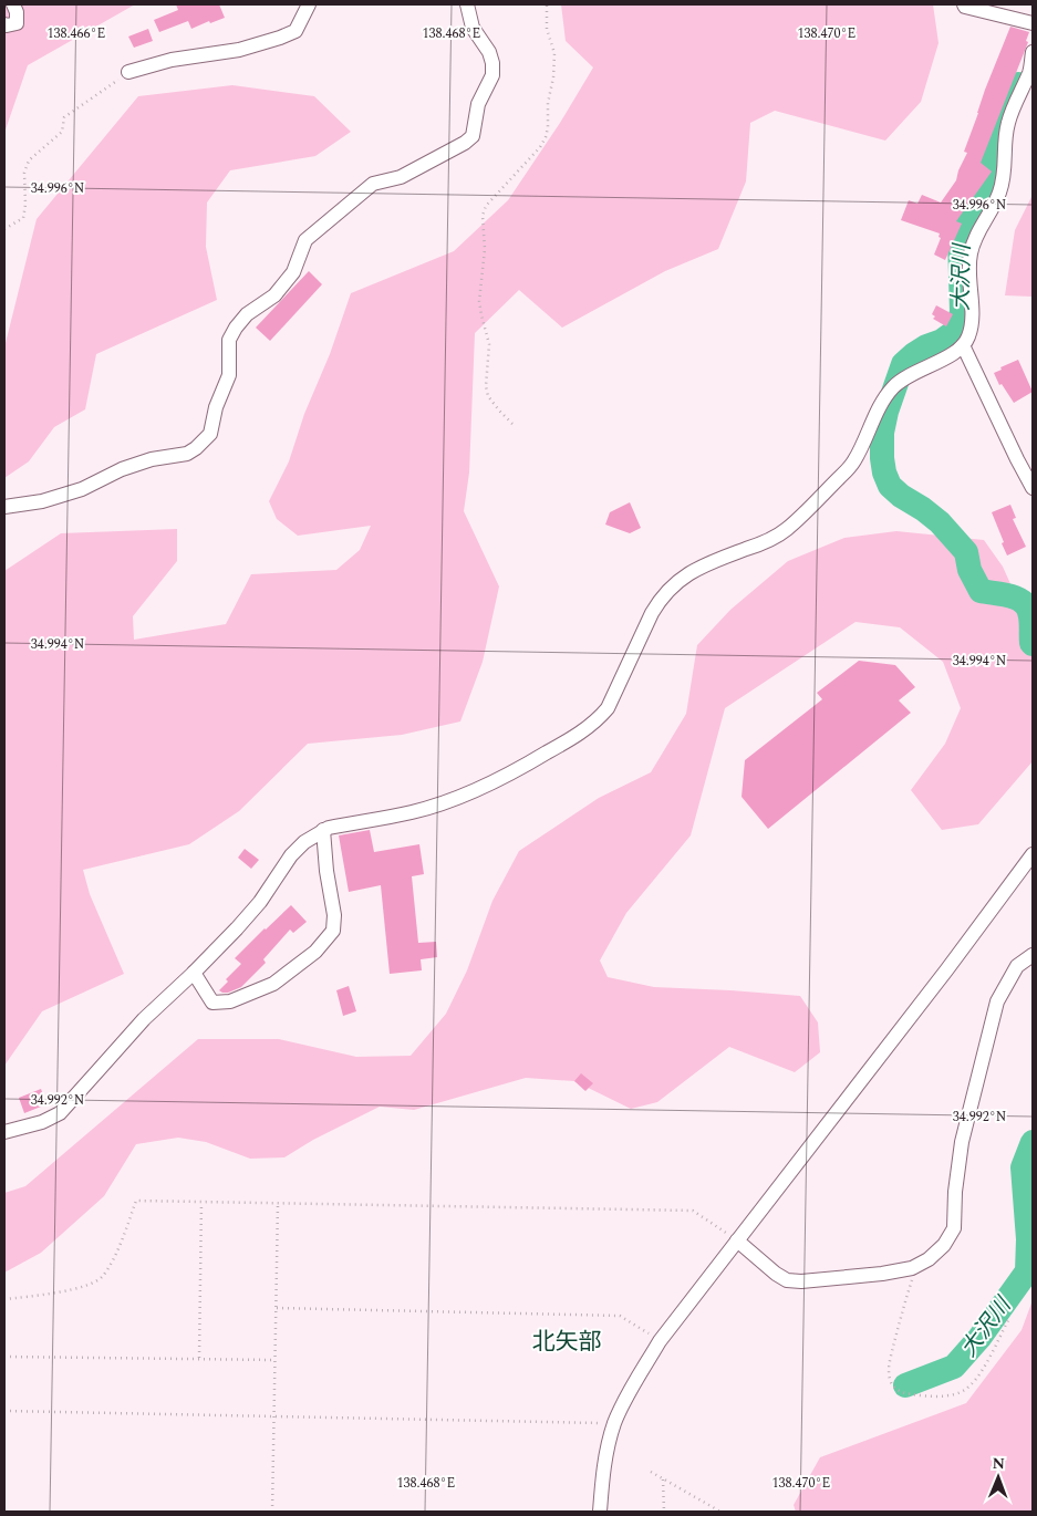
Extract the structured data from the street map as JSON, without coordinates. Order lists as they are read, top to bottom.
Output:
{
  "districts": ["北矢部"],
  "water": ["大沢川"],
  "north": "top",
  "coordinates": [
    "138.466°E",
    "138.468°E",
    "138.470°E",
    "34.996°N",
    "34.994°N",
    "34.992°N"
  ]
}
